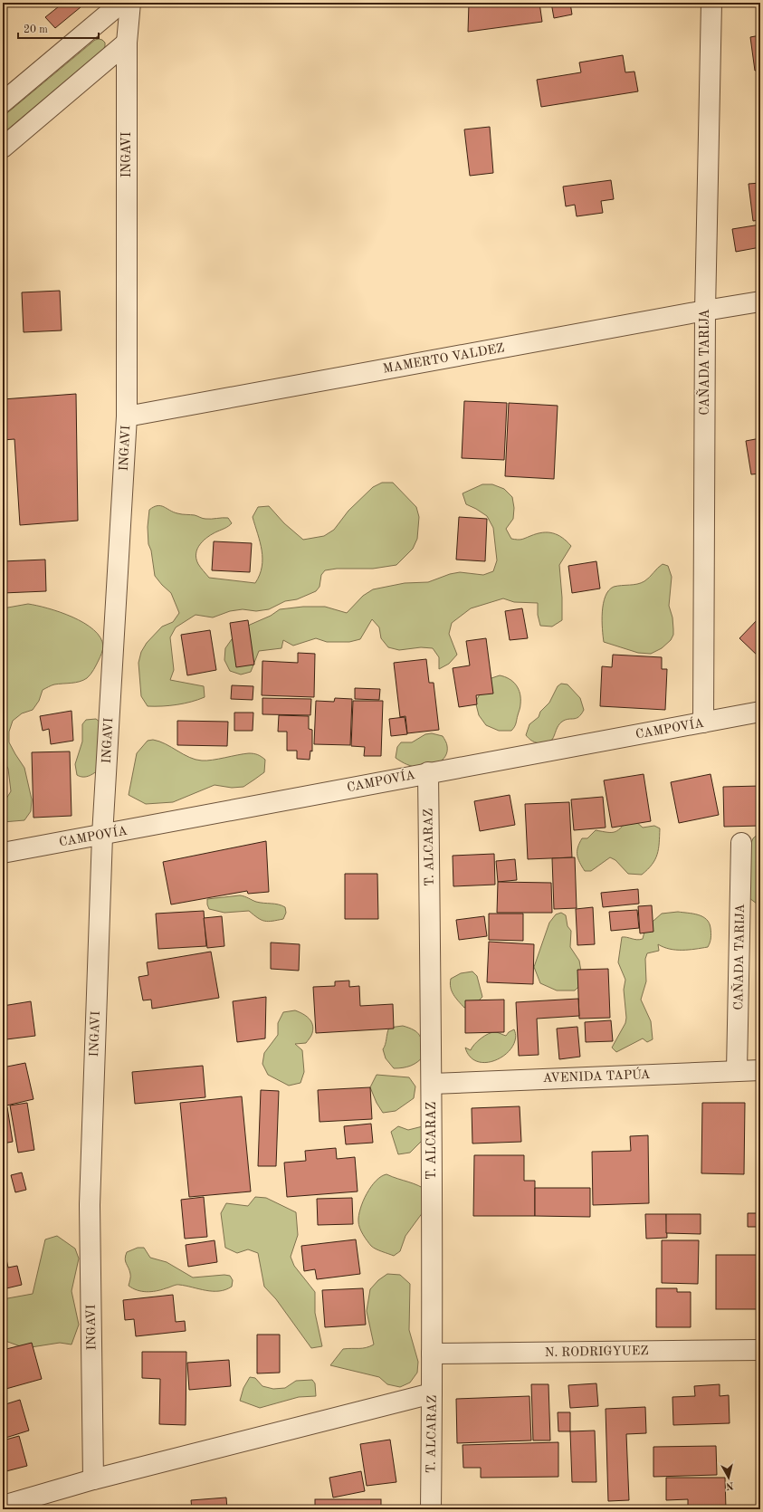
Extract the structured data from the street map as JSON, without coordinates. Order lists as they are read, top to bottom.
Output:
{
  "streets": {
    "street": [
      "INGAVI",
      "MAMERTO VALDEZ",
      "CAÑADA TARIJA",
      "CAMPOVÍA",
      "T. ALCARAZ",
      "AVENIDA TAPÚA",
      "N. RODRIGYUEZ"
    ]
  },
  "crossings": [
    ["INGAVI", "MAMERTO VALDEZ"],
    ["INGAVI", "CAMPOVÍA"],
    ["MAMERTO VALDEZ", "CAÑADA TARIJA"],
    ["CAÑADA TARIJA", "CAMPOVÍA"],
    ["CAÑADA TARIJA", "AVENIDA TAPÚA"],
    ["CAMPOVÍA", "T. ALCARAZ"],
    ["T. ALCARAZ", "AVENIDA TAPÚA"],
    ["T. ALCARAZ", "N. RODRIGYUEZ"]
  ],
  "scale_bar": "20 m",
  "north": "bottom"
}
